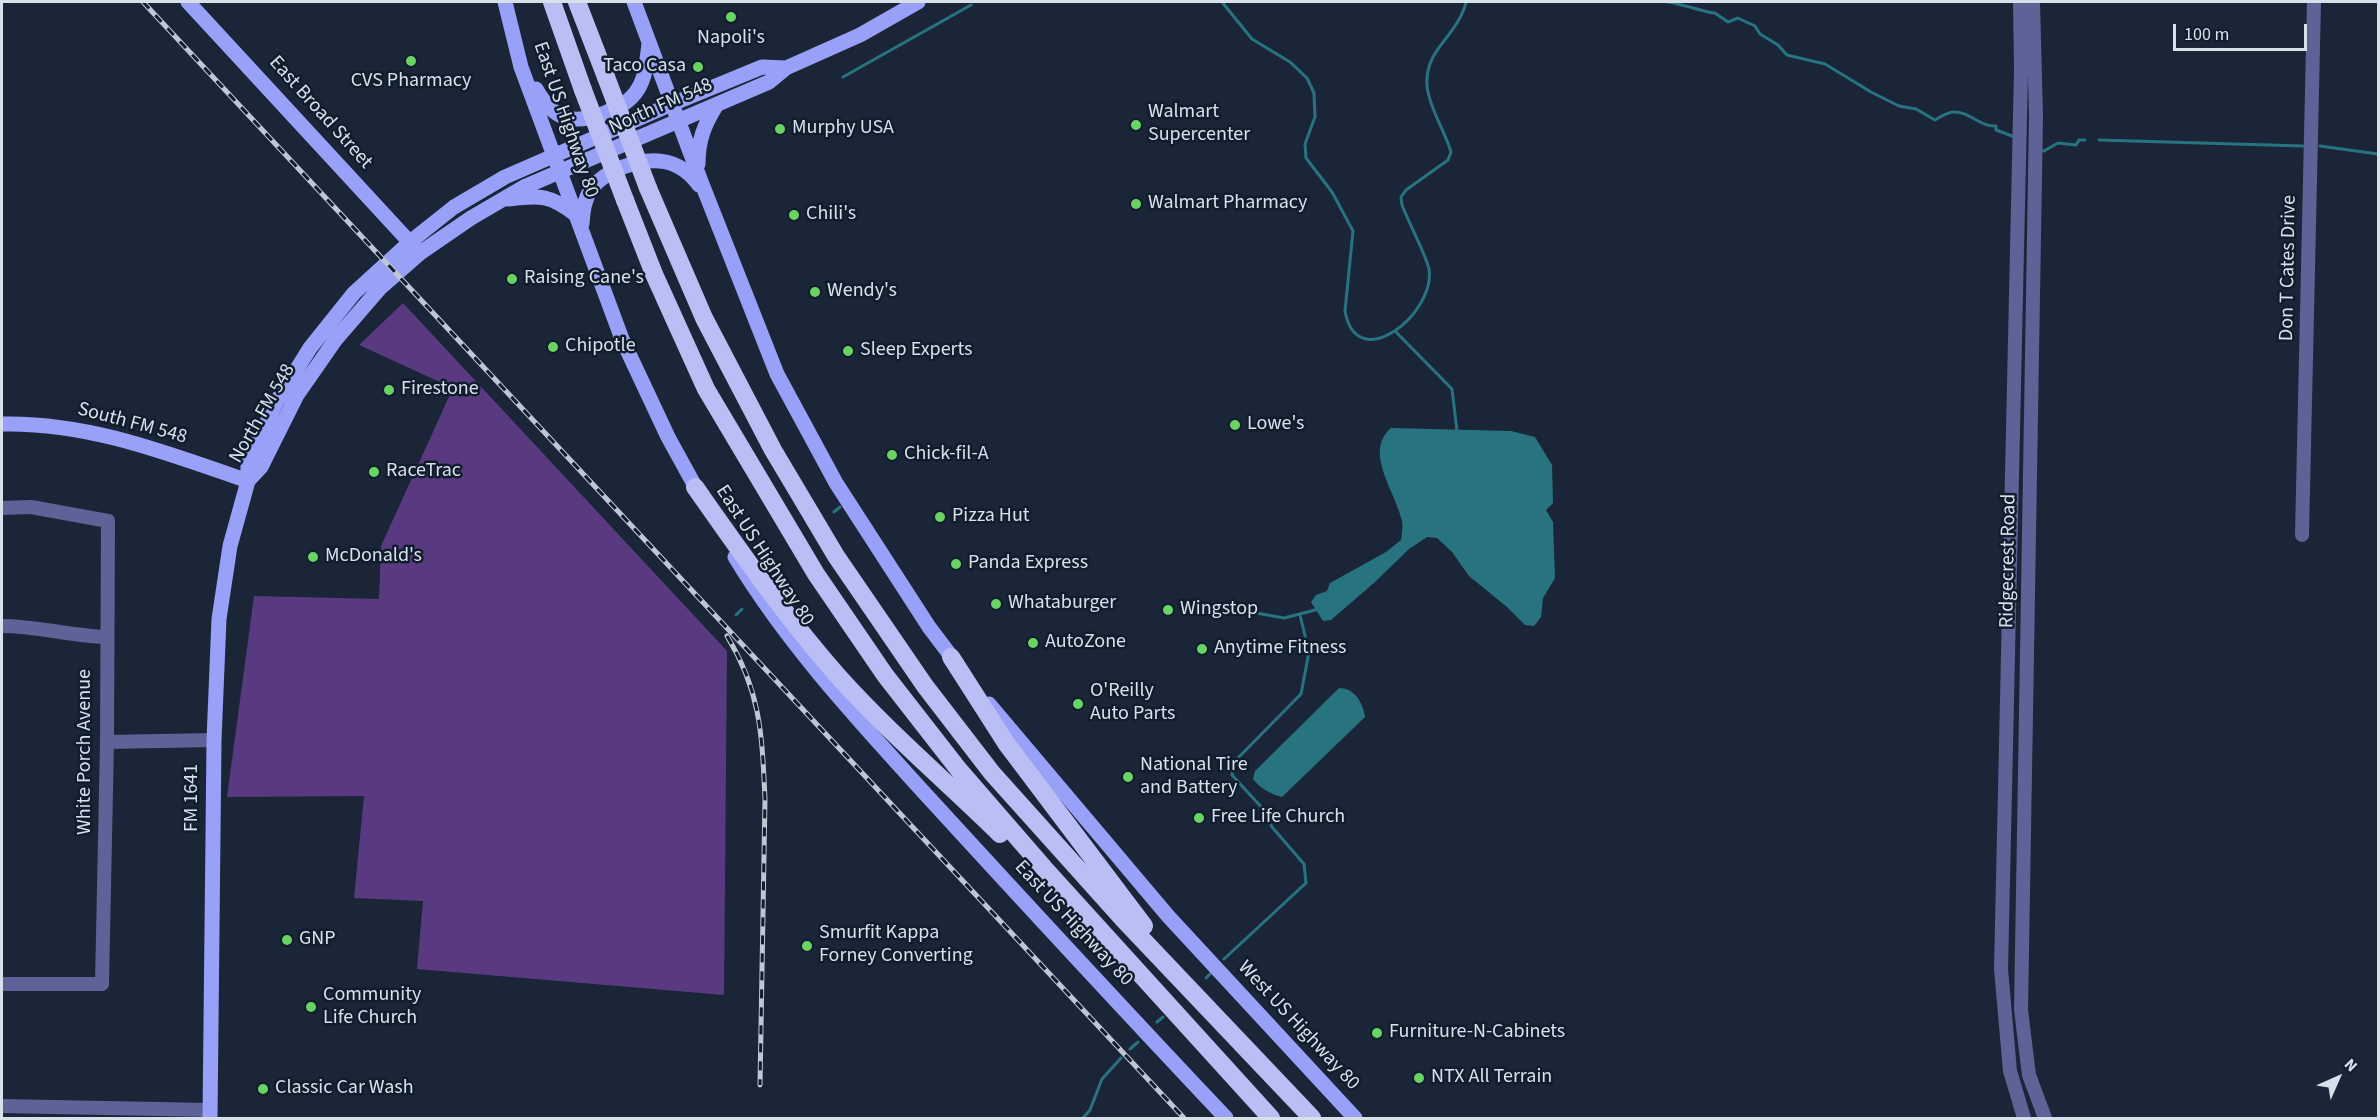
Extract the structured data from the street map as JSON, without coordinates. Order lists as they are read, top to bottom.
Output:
{
  "streets": {
    "main road": [
      "North FM 548",
      "East Broad Street",
      "East US Highway 80",
      "South FM 548",
      "FM 1641",
      "West US Highway 80"
    ],
    "street": ["Don T Cates Drive", "Ridgecrest Road", "White Porch Avenue"]
  },
  "crossings": [
    ["North FM 548", "East Broad Street"],
    ["North FM 548", "East US Highway 80"],
    ["North FM 548", "South FM 548"],
    ["North FM 548", "FM 1641"],
    ["South FM 548", "FM 1641"]
  ],
  "places": [
    "Napoli's",
    "CVS Pharmacy",
    "Taco Casa",
    "Walmart Supercenter",
    "Murphy USA",
    "Walmart Pharmacy",
    "Chili's",
    "Raising Cane's",
    "Wendy's",
    "Chipotle",
    "Sleep Experts",
    "Firestone",
    "Lowe's",
    "Chick-fil-A",
    "RaceTrac",
    "Pizza Hut",
    "McDonald's",
    "Panda Express",
    "Whataburger",
    "Wingstop",
    "AutoZone",
    "Anytime Fitness",
    "O'Reilly Auto Parts",
    "National Tire and Battery",
    "Free Life Church",
    "GNP",
    "Smurfit Kappa Forney Converting",
    "Community Life Church",
    "Furniture-N-Cabinets",
    "NTX All Terrain",
    "Classic Car Wash"
  ],
  "scale_bar": "100 m",
  "north": "top right"
}
